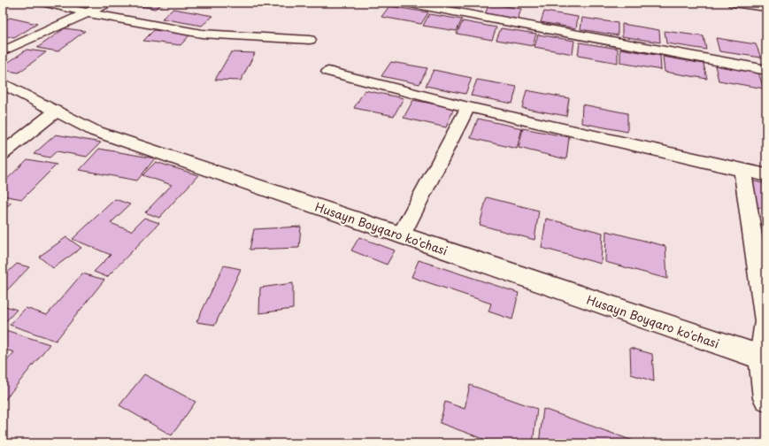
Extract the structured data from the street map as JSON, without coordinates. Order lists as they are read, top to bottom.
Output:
{
  "streets": {
    "main road": ["Husayn Boyqaro ko'chasi"]
  }
}
